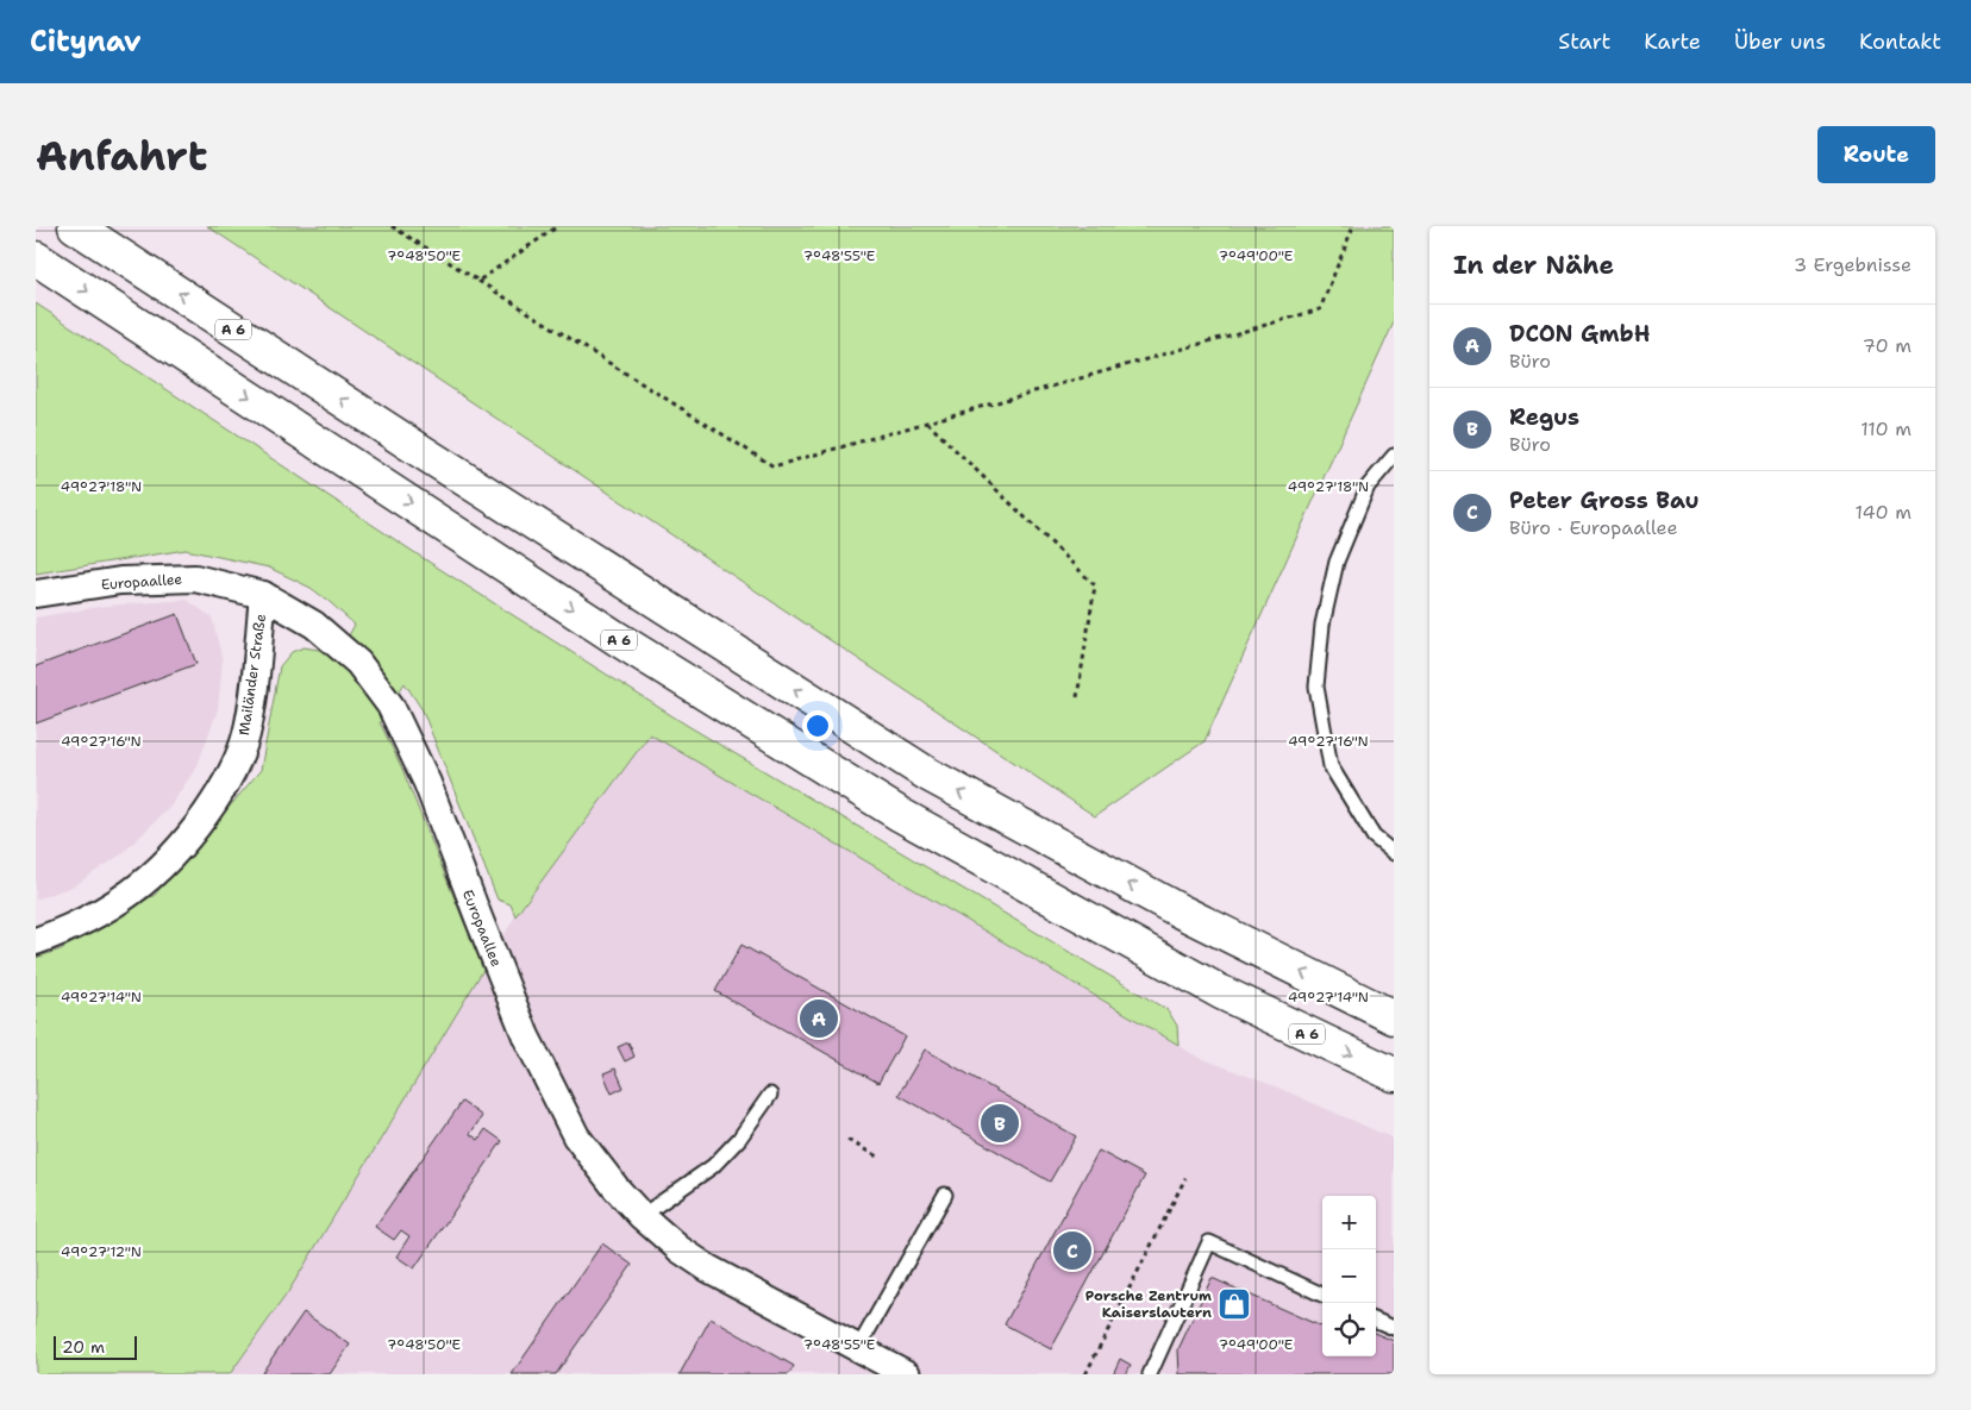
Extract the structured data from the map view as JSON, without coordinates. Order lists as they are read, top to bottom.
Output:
{
  "streets": {
    "highway": ["A 6"],
    "street": ["Europaallee", "Mailänder Straße"]
  },
  "crossings": [
    ["Europaallee", "Mailänder Straße"]
  ],
  "places": {
    "shop": ["Porsche Zentrum Kaiserslautern"]
  },
  "scale_bar": "20 m",
  "page": {
    "header": "Citynav",
    "nav": [
      "Start",
      "Karte",
      "Über uns",
      "Kontakt"
    ],
    "buttons": "Route",
    "title": "Anfahrt",
    "heading": ["In der Nähe", "3 Ergebnisse"],
    "list": [
      {
        "mark": "A",
        "name": "DCON GmbH",
        "note": "Büro",
        "value": "70 m"
      },
      {
        "mark": "B",
        "name": "Regus",
        "note": "Büro",
        "value": "110 m"
      },
      {
        "mark": "C",
        "name": "Peter Gross Bau",
        "note": "Büro · Europaallee",
        "value": "140 m"
      }
    ],
    "pins": ["A", "B", "C"],
    "map_buttons": ["+", "−"],
    "scale": "20 m"
  },
  "coordinates": [
    "7°48'50\"E",
    "7°48'55\"E",
    "7°49'00\"E",
    "49°27'18\"N",
    "49°27'16\"N",
    "49°27'14\"N",
    "49°27'12\"N"
  ]
}
